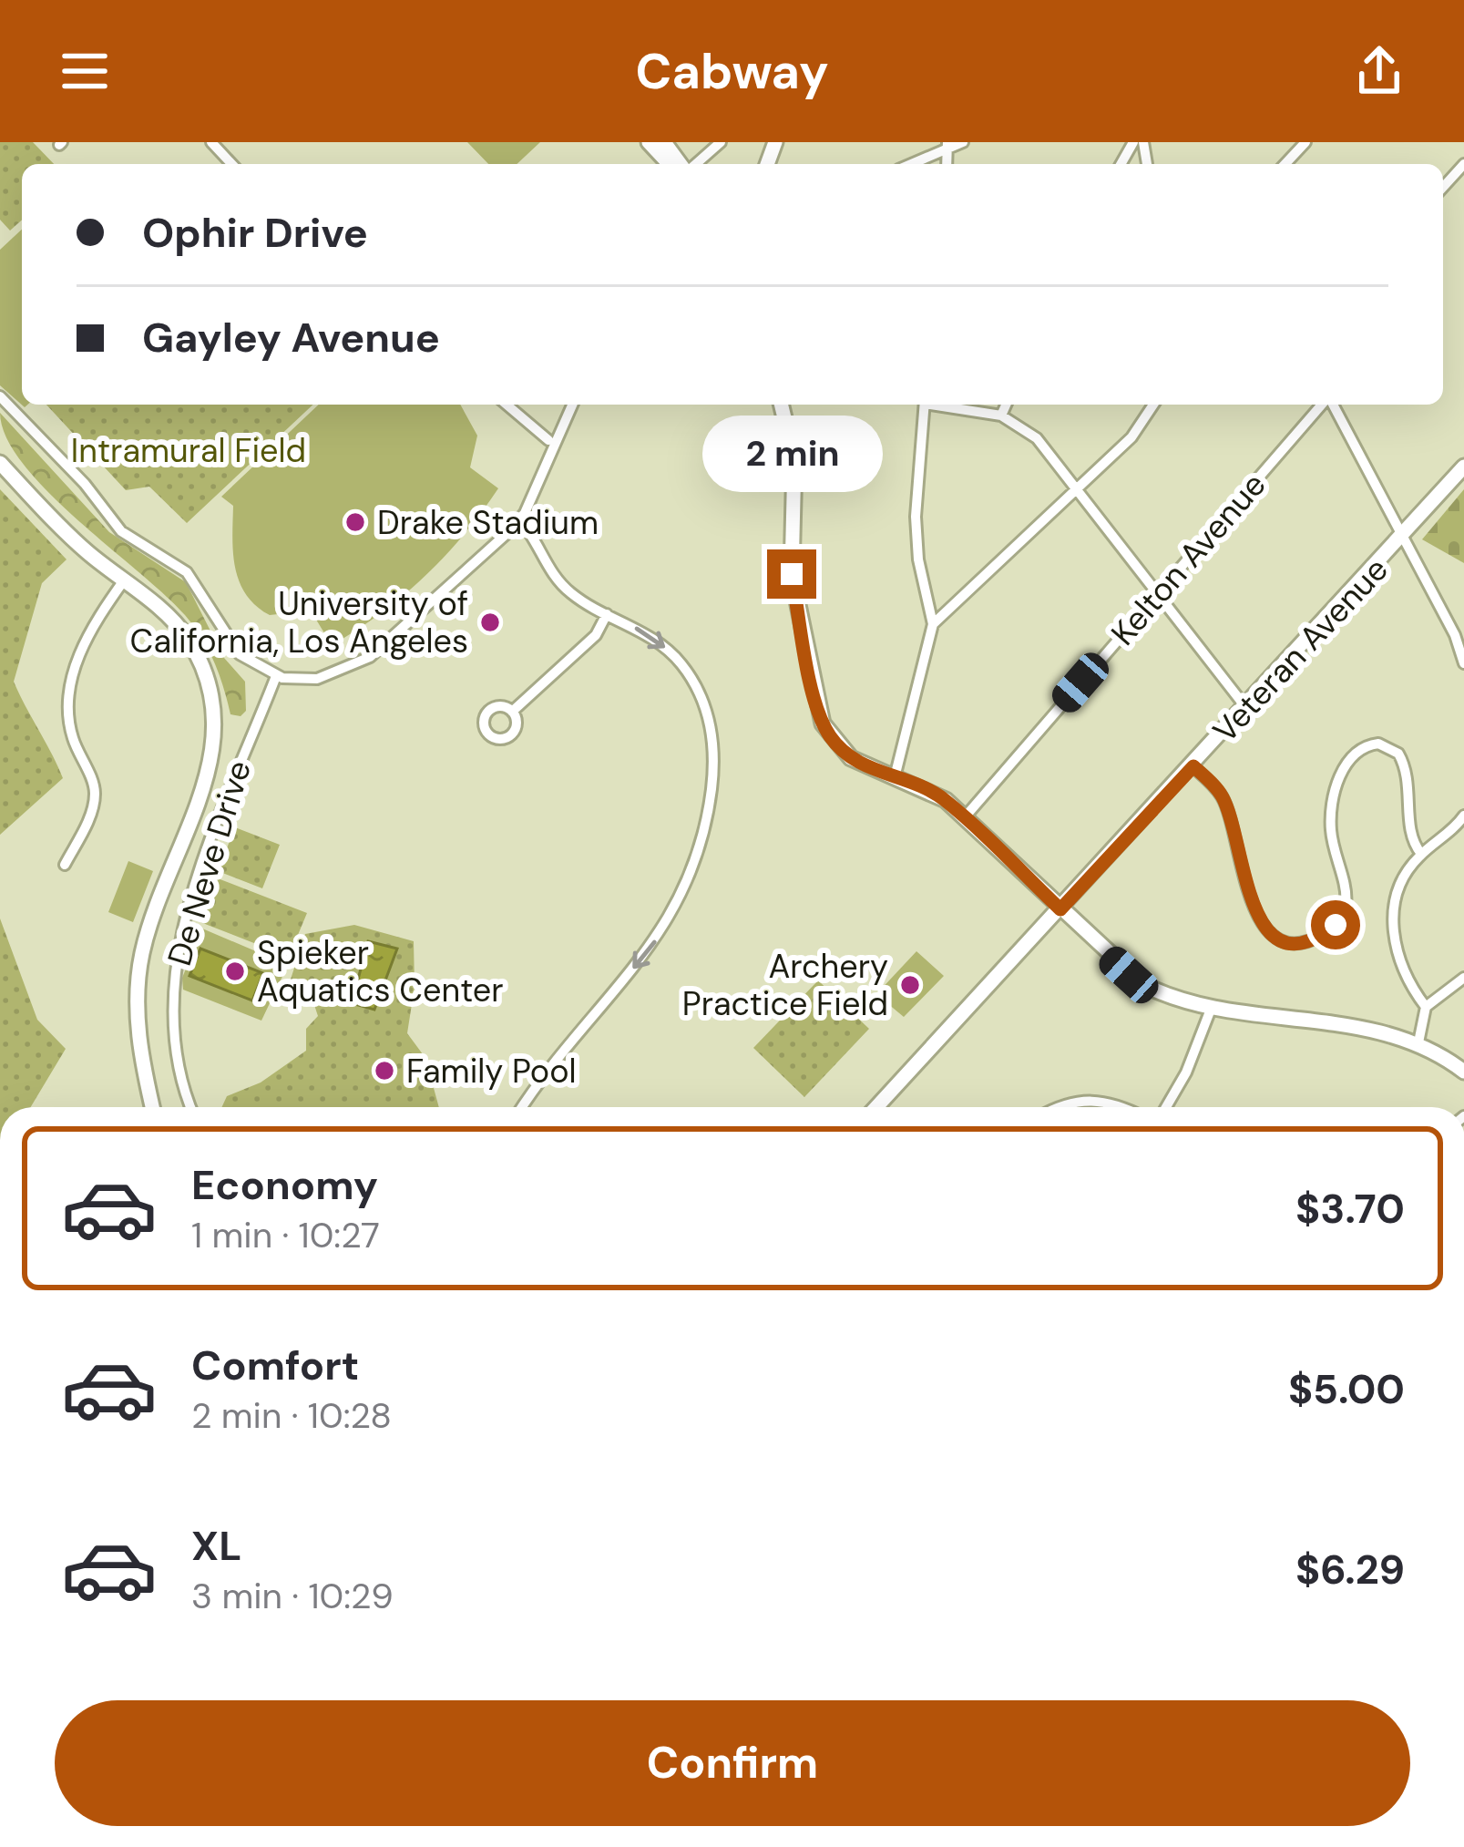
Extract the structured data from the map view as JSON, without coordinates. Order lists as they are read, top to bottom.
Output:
{
  "streets": {
    "street": ["Kelton Avenue", "Veteran Avenue", "De Neve Drive"]
  },
  "parks": ["Intramural Field"],
  "places": [
    "Drake Stadium",
    "University of California, Los Angeles",
    "Spieker Aquatics Center",
    "Archery Practice Field",
    "Family Pool"
  ],
  "page": {
    "header": "Cabway",
    "banner": ["Ophir Drive", "Gayley Avenue"],
    "bubble": "2 min",
    "list": [
      {
        "name": "Economy",
        "note": "1 min · 10:27",
        "value": "$3.70"
      },
      {
        "name": "Comfort",
        "note": "2 min · 10:28",
        "value": "$5.00"
      },
      {
        "name": "XL",
        "note": "3 min · 10:29",
        "value": "$6.29"
      }
    ],
    "buttons": "Confirm"
  }
}
